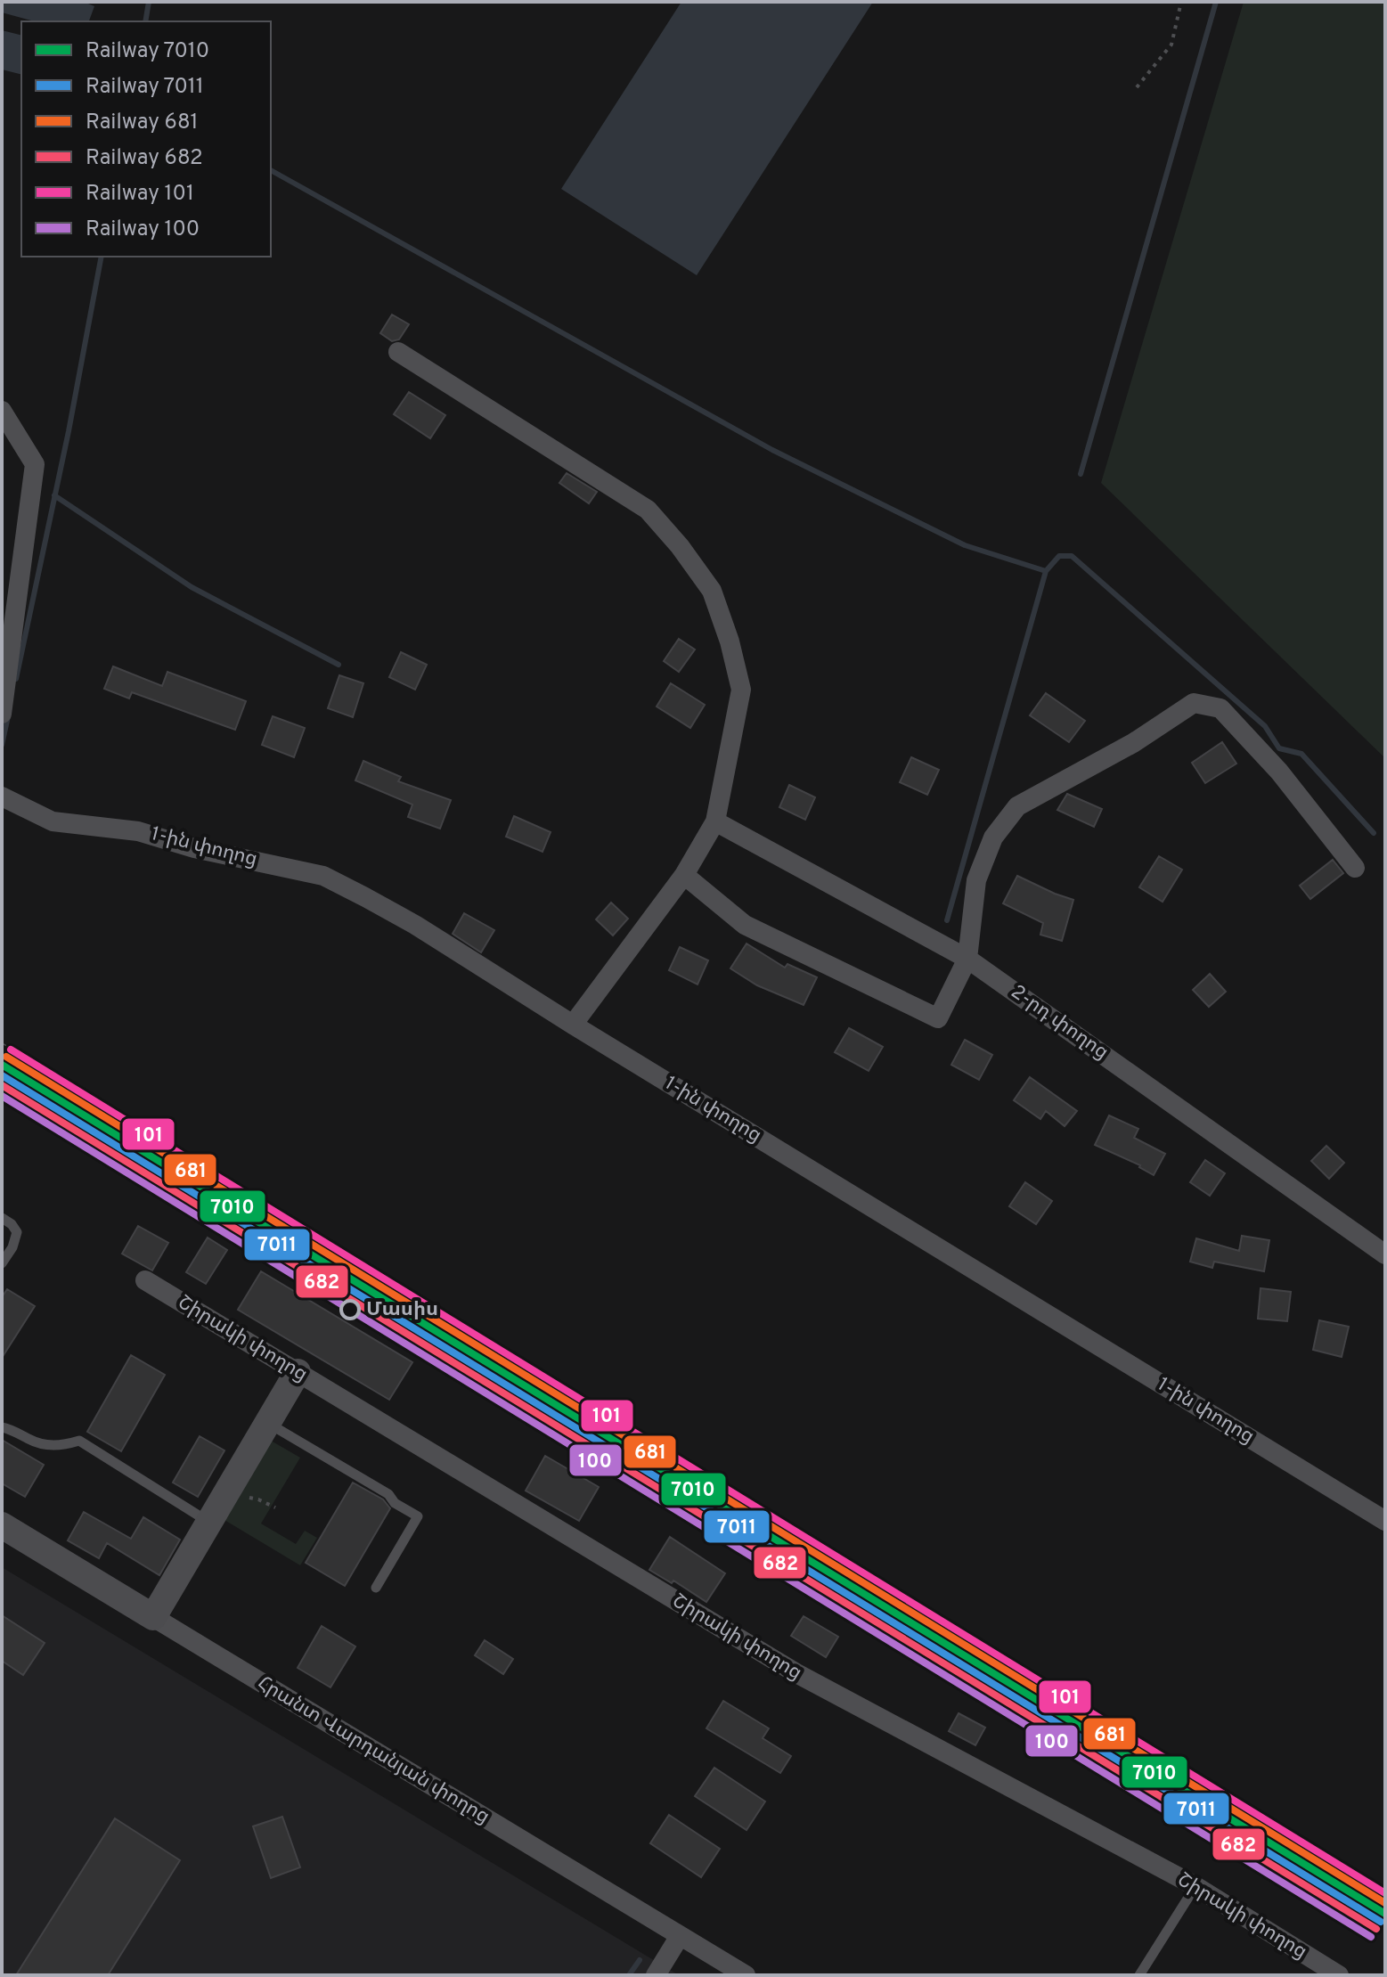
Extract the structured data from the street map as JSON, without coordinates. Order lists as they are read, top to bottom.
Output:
{
  "streets": {
    "main road": ["Հրանտ Վարդանյան փողոց"],
    "street": ["1-ին փողոց", "2-րդ փողոց", "Շիրակի փողոց"]
  },
  "places": ["Մասիս"],
  "lines": [
    "rail line 101",
    "rail line 681",
    "rail line 7010",
    "rail line 7011",
    "rail line 682",
    "rail line 100"
  ],
  "legend": [
    "Railway 7010",
    "Railway 7011",
    "Railway 681",
    "Railway 682",
    "Railway 101",
    "Railway 100"
  ]
}
